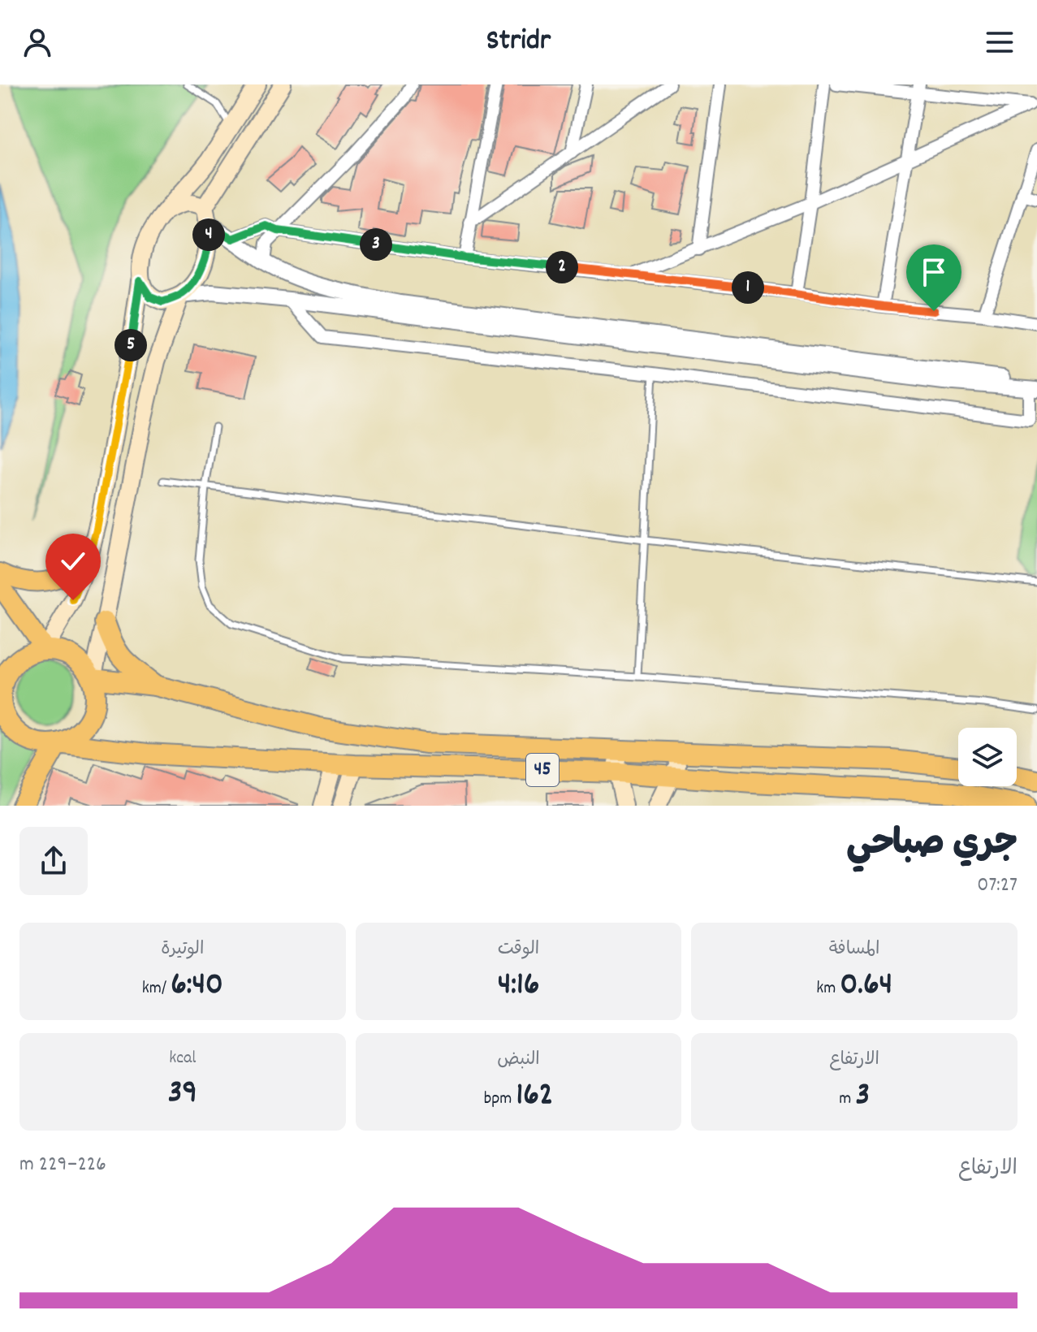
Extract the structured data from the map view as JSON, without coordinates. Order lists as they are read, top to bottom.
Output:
{
  "streets": {
    "highway": ["45"]
  },
  "page": {
    "header": "Stridr",
    "pins": [
      "4",
      "3",
      "2",
      "1",
      "5"
    ],
    "heading": ["جري صباحي", "07:27"],
    "stats": [
      ["المسافة", "0.64 km"],
      ["الوقت", "4:16"],
      ["الوتيرة", "6:40 /km"],
      ["الارتفاع", "3 m"],
      ["النبض", "162 bpm"],
      ["kcal", "39"]
    ],
    "chart": ["الارتفاع", "226–229 m"]
  }
}
